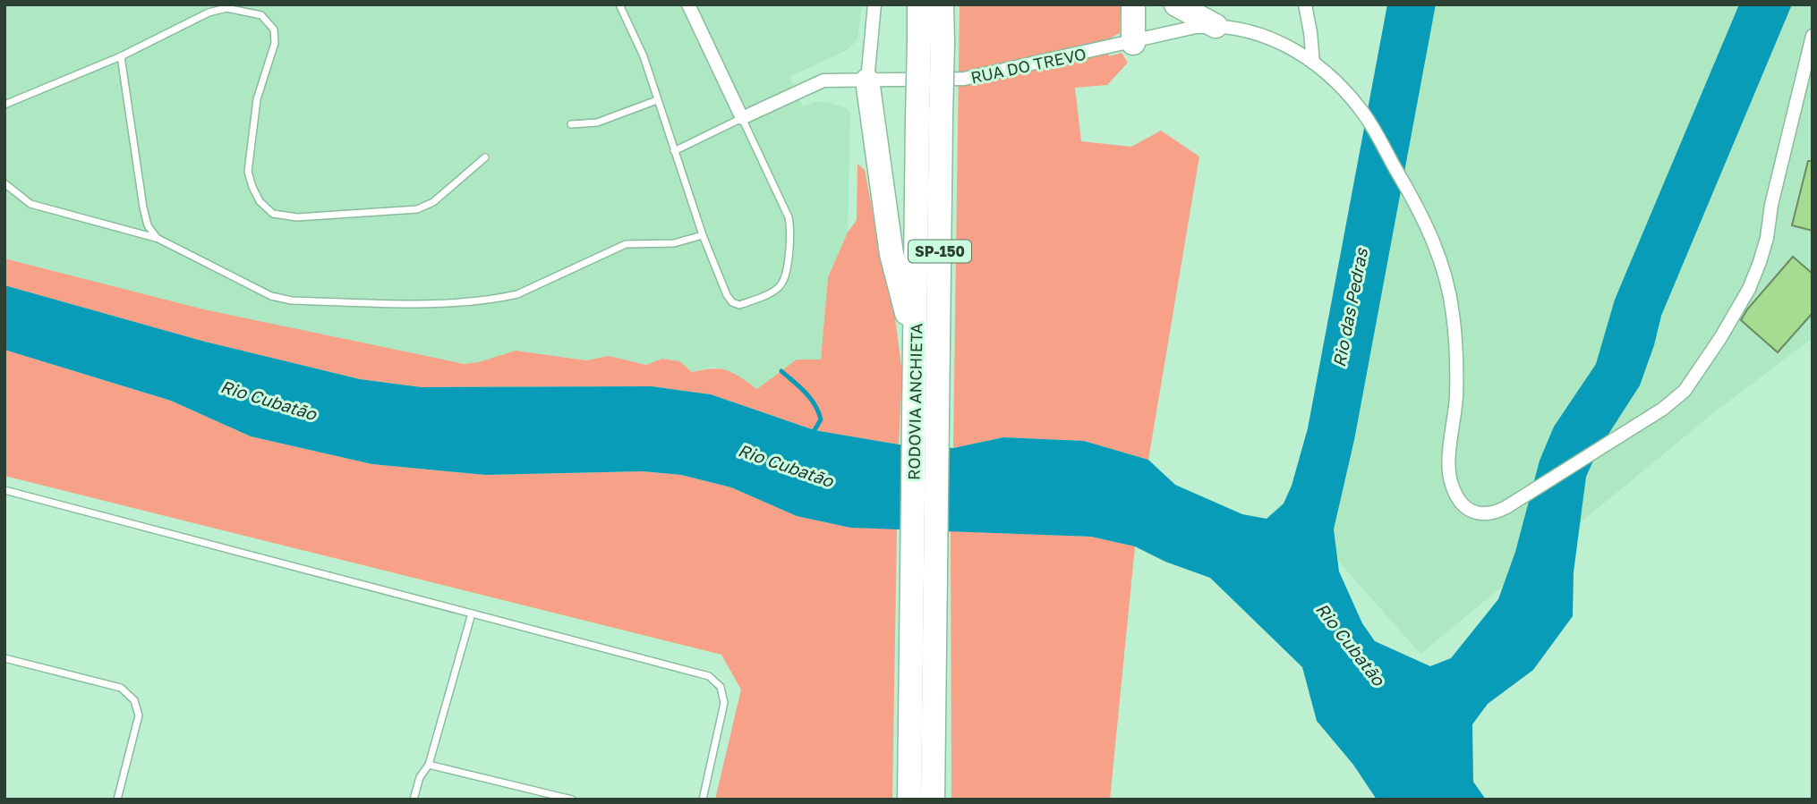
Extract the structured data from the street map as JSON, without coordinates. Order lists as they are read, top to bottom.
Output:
{
  "streets": {
    "highway": ["SP-150", "RODOVIA ANCHIETA"],
    "street": ["RUA DO TREVO"]
  },
  "water": ["Rio das Pedras", "Rio Cubatão"]
}
